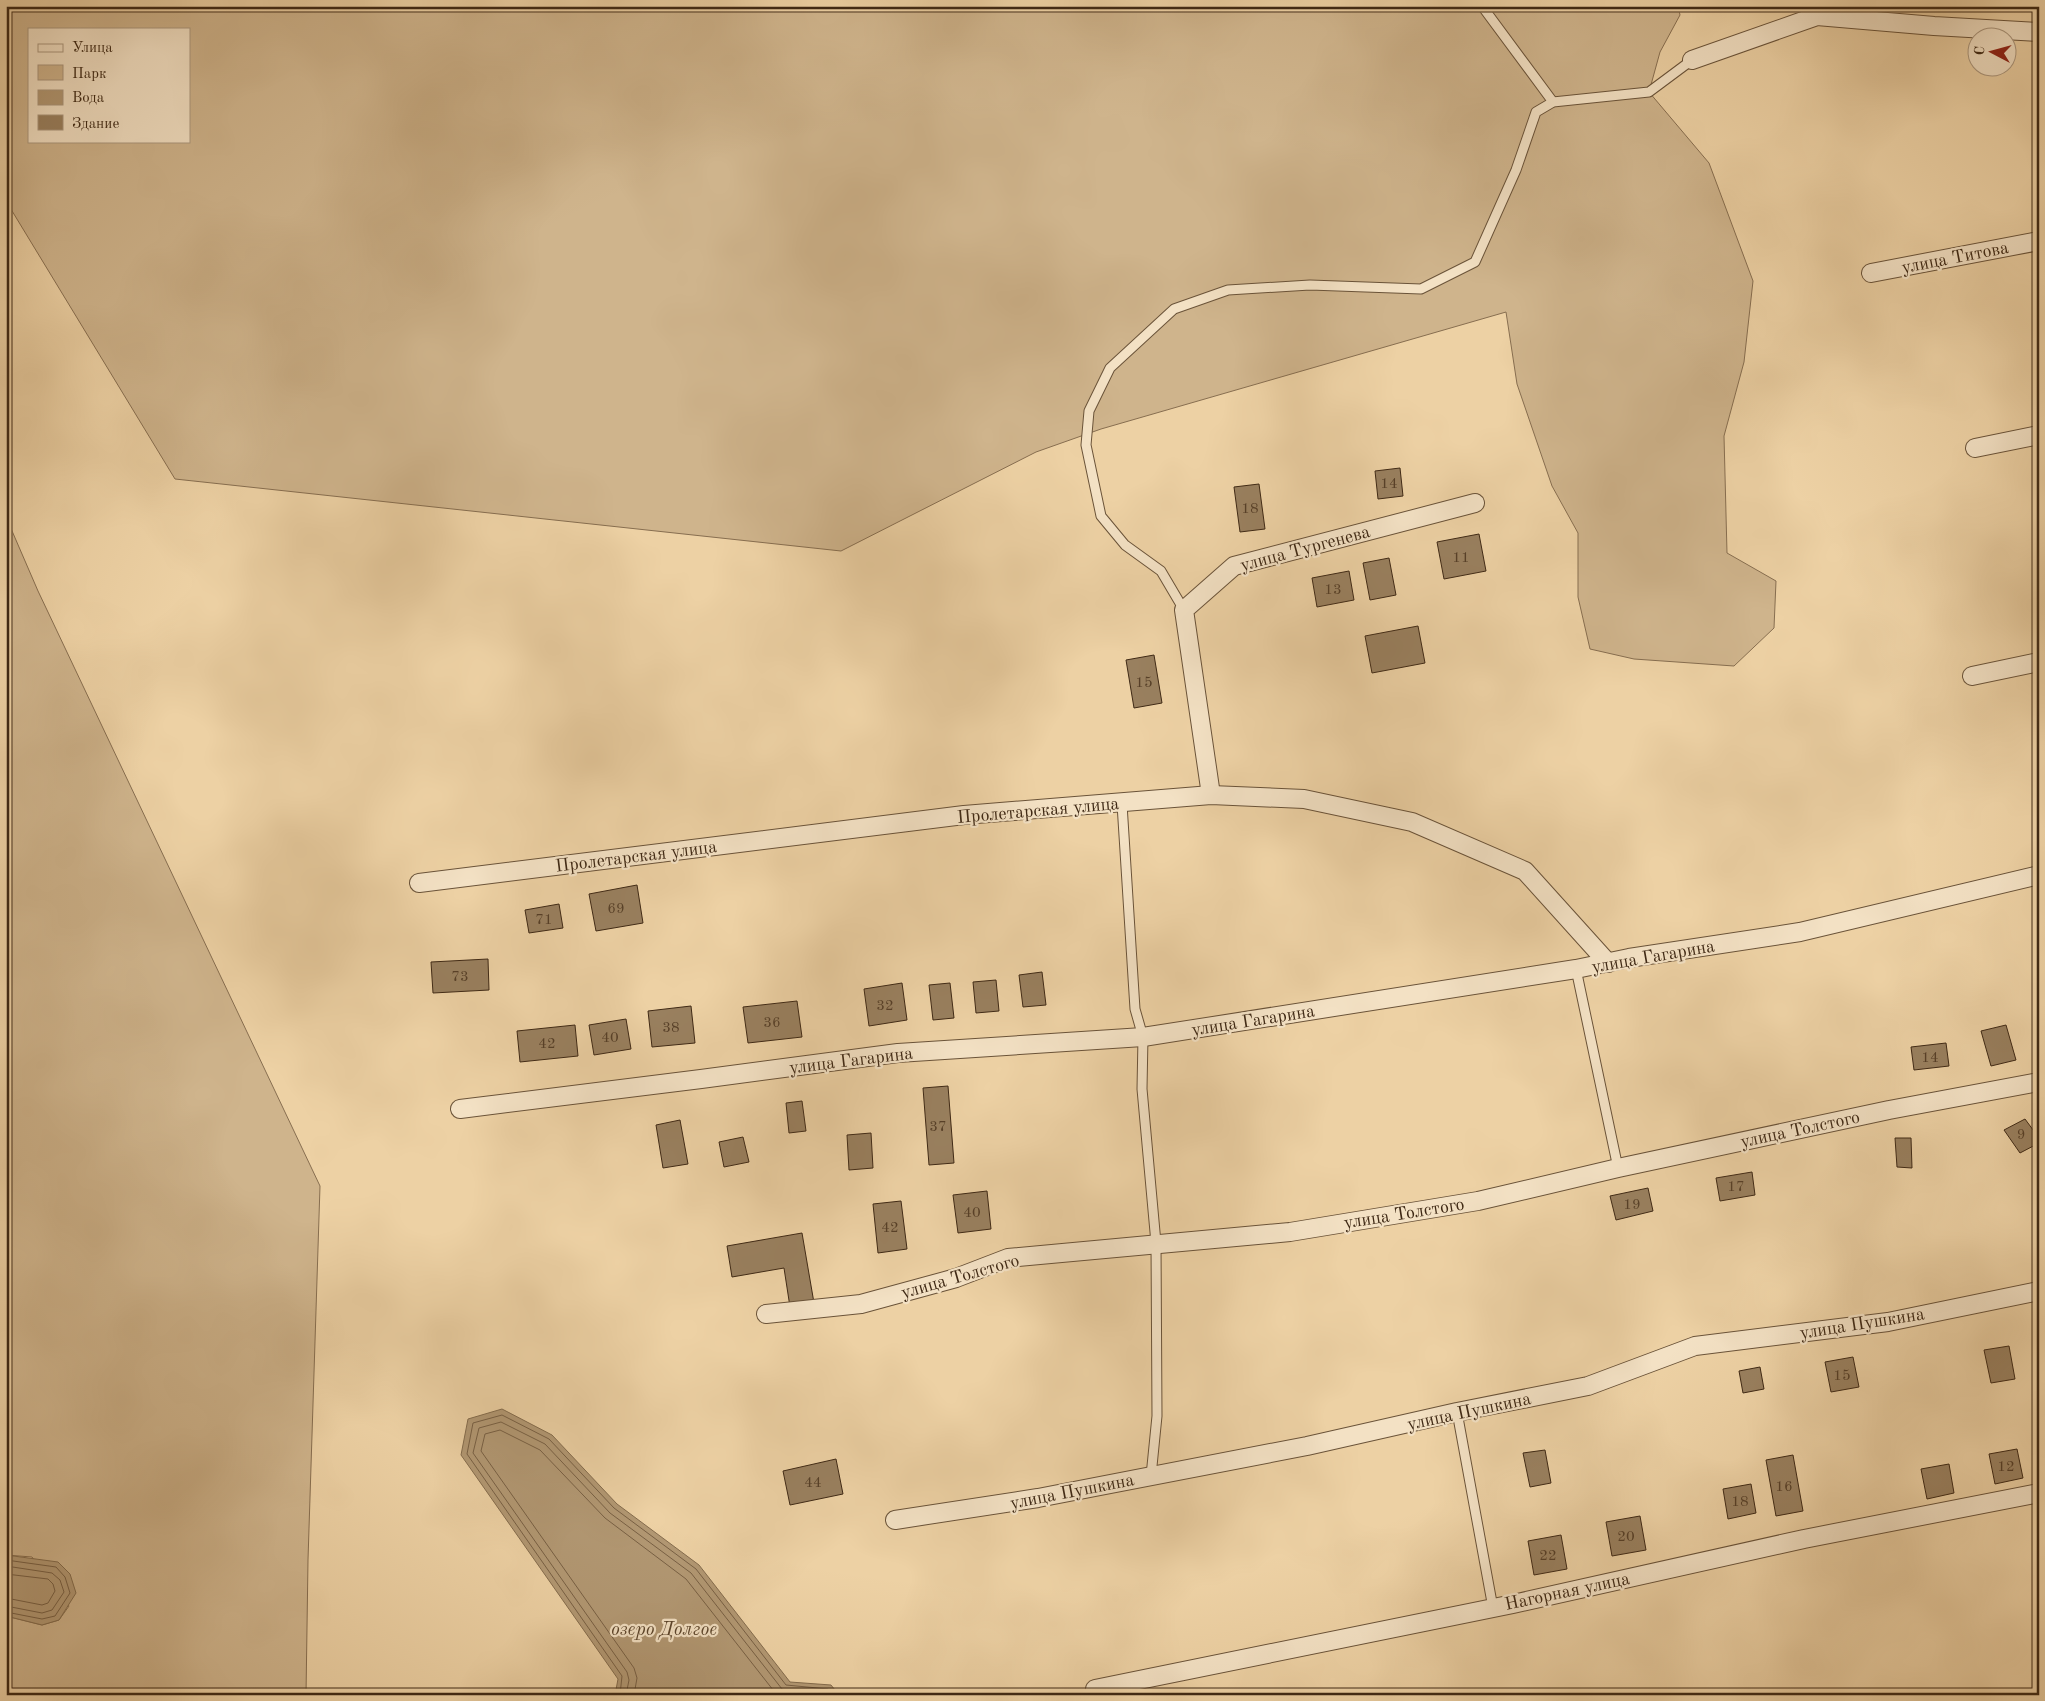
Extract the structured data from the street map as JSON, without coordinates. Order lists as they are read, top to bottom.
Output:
{
  "streets": {
    "street": [
      "улица Титова",
      "улица Тургенева",
      "Пролетарская улица",
      "улица Гагарина",
      "улица Толстого",
      "улица Пушкина",
      "Нагорная улица"
    ]
  },
  "crossings": [
    ["Пролетарская улица", "улица Гагарина"]
  ],
  "water": ["озеро Долгое"],
  "house_numbers": [
    "14",
    "18",
    "11",
    "13",
    "15",
    "69",
    "71",
    "73",
    "32",
    "36",
    "38",
    "40",
    "42",
    "14",
    "37",
    "9",
    "17",
    "19",
    "40",
    "42",
    "15",
    "12",
    "44",
    "16",
    "18",
    "20",
    "22"
  ],
  "legend": [
    "Улица",
    "Парк",
    "Вода",
    "Здание"
  ],
  "north": "left"
}
